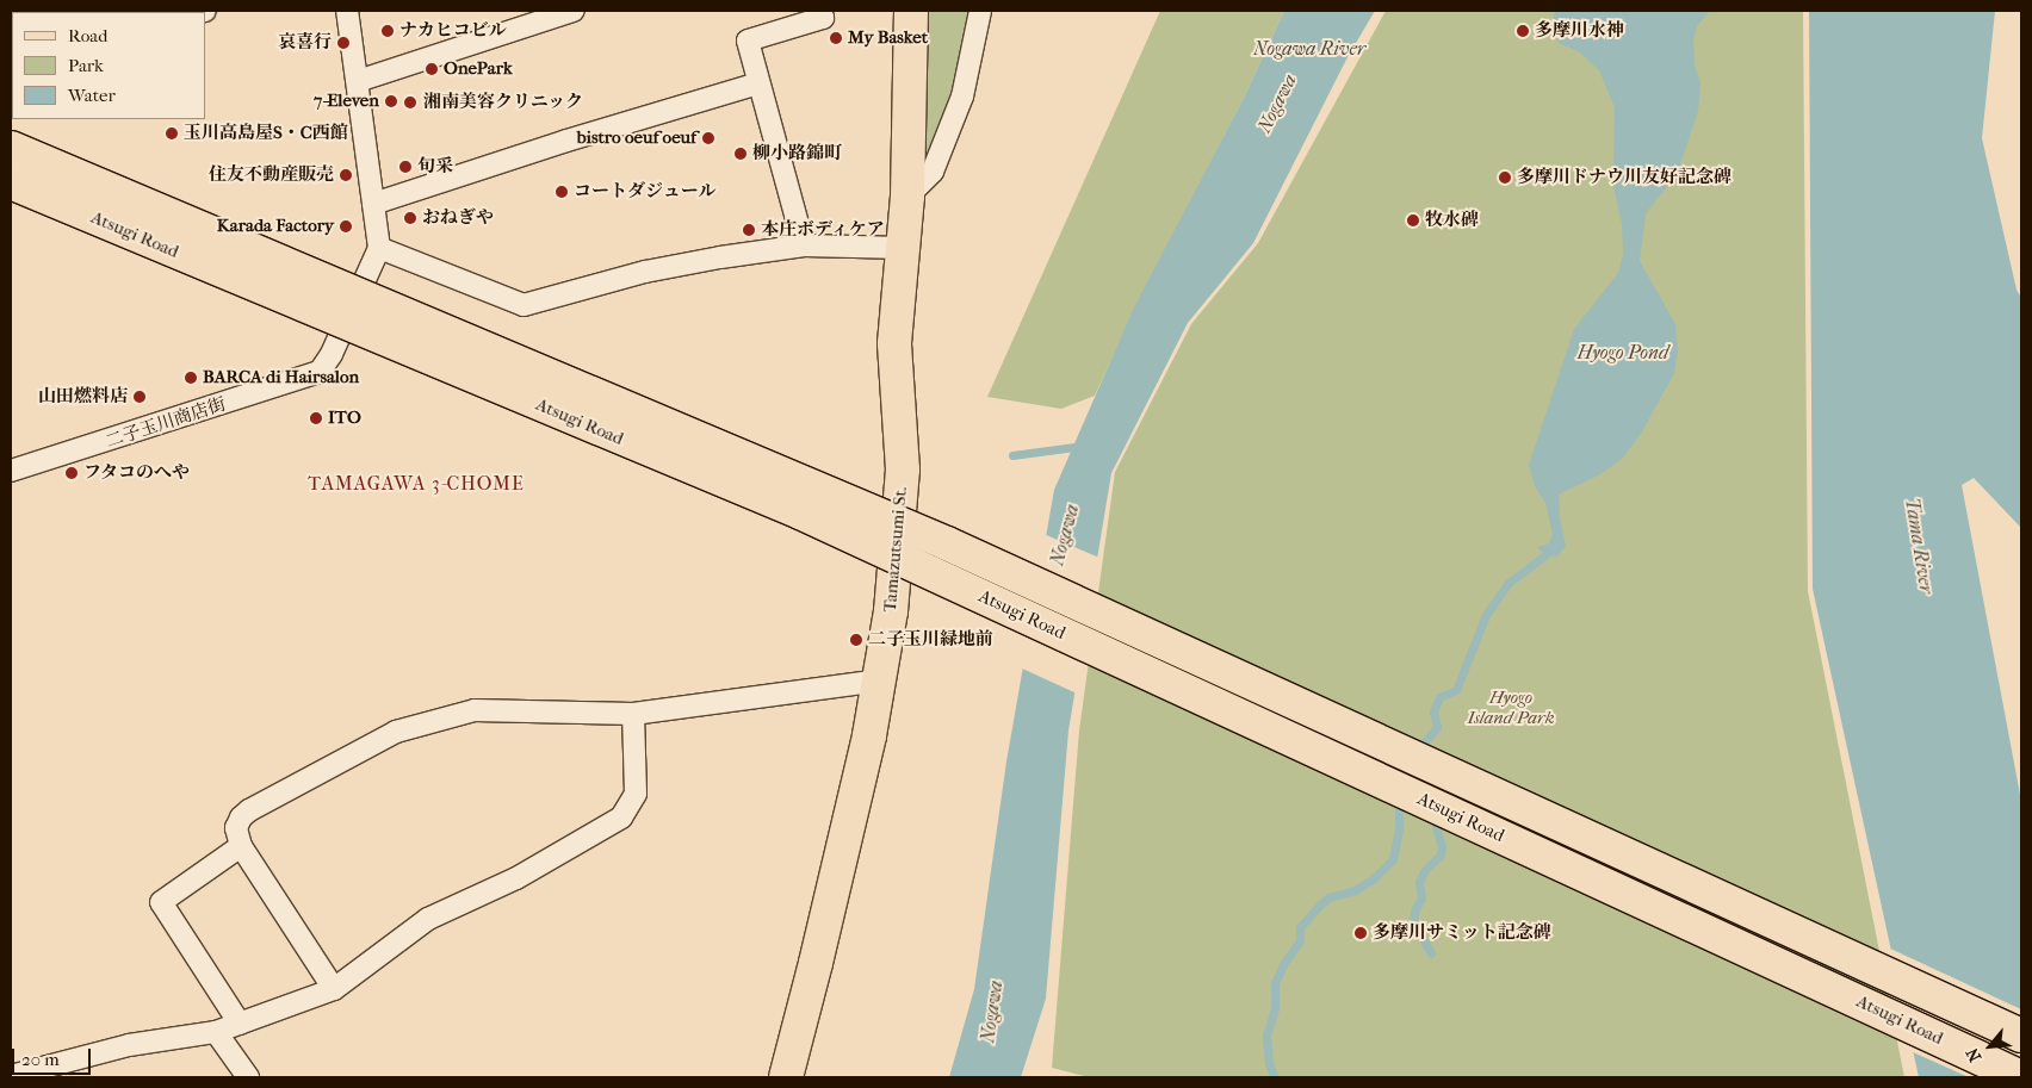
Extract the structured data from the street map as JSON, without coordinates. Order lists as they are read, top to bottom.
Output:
{
  "streets": {
    "main road": ["Atsugi Road", "Tamazutsumi St."],
    "street": ["二子玉川商店街"]
  },
  "districts": ["TAMAGAWA 3-CHOME"],
  "water": [
    "Nogawa River",
    "Nogawa",
    "Hyogo Pond",
    "Tama River"
  ],
  "parks": ["Hyogo Island Park"],
  "places": [
    "ナカヒコビル",
    "多摩川水神",
    "My Basket",
    "哀喜行",
    "OnePark",
    "7-Eleven",
    "湘南美容クリニック",
    "玉川高島屋S・C西館",
    "bistro oeuf oeuf",
    "柳小路錦町",
    "旬采",
    "住友不動産販売",
    "多摩川ドナウ川友好記念碑",
    "コートダジュール",
    "おねぎや",
    "牧水碑",
    "Karada Factory",
    "本庄ボディケア",
    "BARCA di Hairsalon",
    "山田燃料店",
    "ITO",
    "フタコのへや",
    "二子玉川緑地前",
    "多摩川サミット記念碑"
  ],
  "legend": ["Road", "Park", "Water"],
  "scale_bar": "20 m",
  "north": "bottom left"
}
